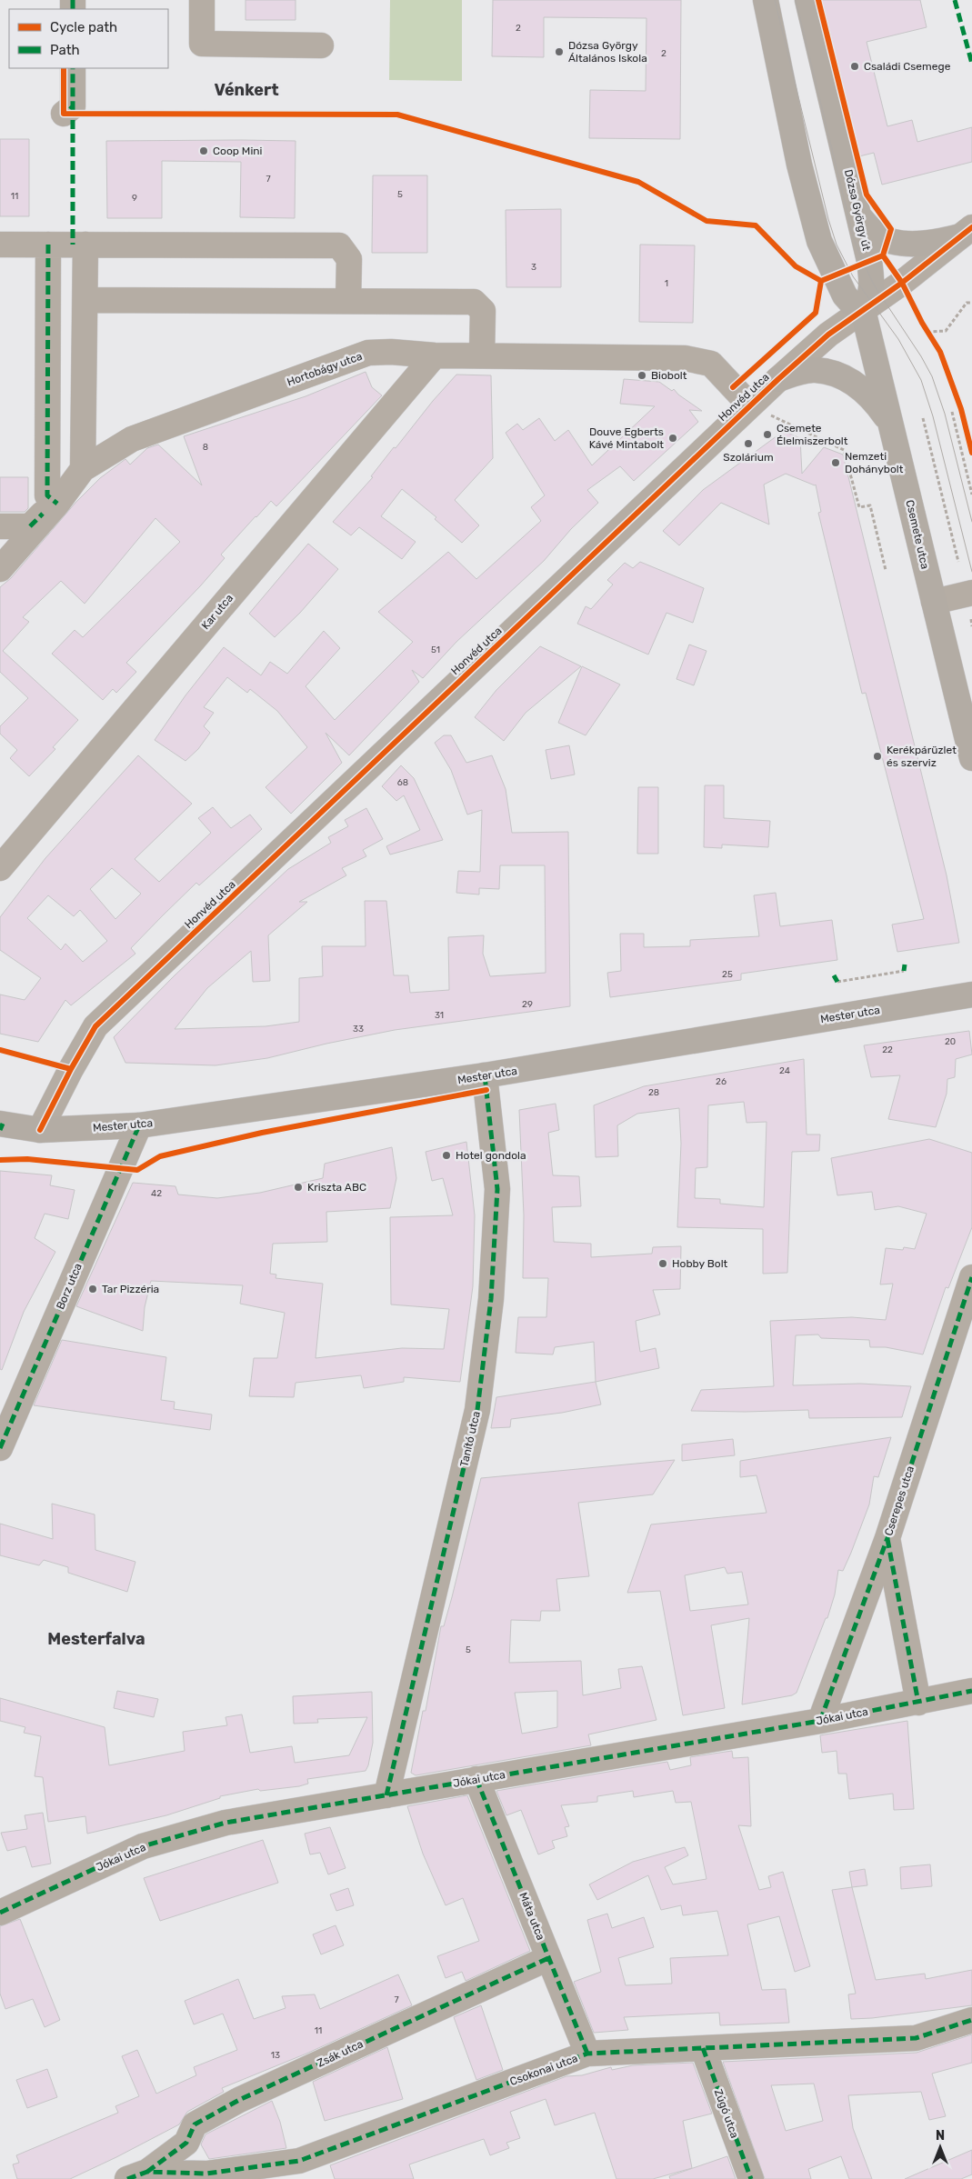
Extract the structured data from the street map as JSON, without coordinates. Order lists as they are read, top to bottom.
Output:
{
  "streets": {
    "street": [
      "Dózsa György út",
      "Hortobágy utca",
      "Honvéd utca",
      "Csemete utca",
      "Kar utca",
      "Mester utca",
      "Borz utca",
      "Tanító utca",
      "Cserepes utca",
      "Jókai utca",
      "Máta utca",
      "Zsák utca",
      "Csokonai utca",
      "Zúgó utca"
    ]
  },
  "crossings": [
    ["Dózsa György út", "Honvéd utca"],
    ["Dózsa György út", "Csemete utca"],
    ["Hortobágy utca", "Honvéd utca"],
    ["Hortobágy utca", "Kar utca"],
    ["Honvéd utca", "Csemete utca"],
    ["Honvéd utca", "Mester utca"],
    ["Mester utca", "Borz utca"],
    ["Mester utca", "Tanító utca"],
    ["Tanító utca", "Jókai utca"],
    ["Cserepes utca", "Jókai utca"],
    ["Jókai utca", "Máta utca"],
    ["Máta utca", "Zsák utca"],
    ["Máta utca", "Csokonai utca"],
    ["Zsák utca", "Csokonai utca"],
    ["Csokonai utca", "Zúgó utca"]
  ],
  "districts": ["Vénkert", "Mesterfalva"],
  "places": [
    "Dózsa György Általános Iskola",
    "Családi Csemege",
    "Coop Mini",
    "Biobolt",
    "Csemete Élelmiszerbolt",
    "Douve Egberts Kávé Mintabolt",
    "Szolárium",
    "Nemzeti Dohánybolt",
    "Kerékpárüzlet és szerviz",
    "Hotel gondola",
    "Kriszta ABC",
    "Hobby Bolt",
    "Tar Pizzéria"
  ],
  "house_numbers": [
    "2",
    "2",
    "7",
    "5",
    "11",
    "9",
    "3",
    "1",
    "8",
    "51",
    "68",
    "25",
    "29",
    "31",
    "33",
    "20",
    "22",
    "24",
    "26",
    "28",
    "42",
    "5",
    "7",
    "11",
    "13"
  ],
  "legend": ["Cycle path", "Path"],
  "north": "top"
}
